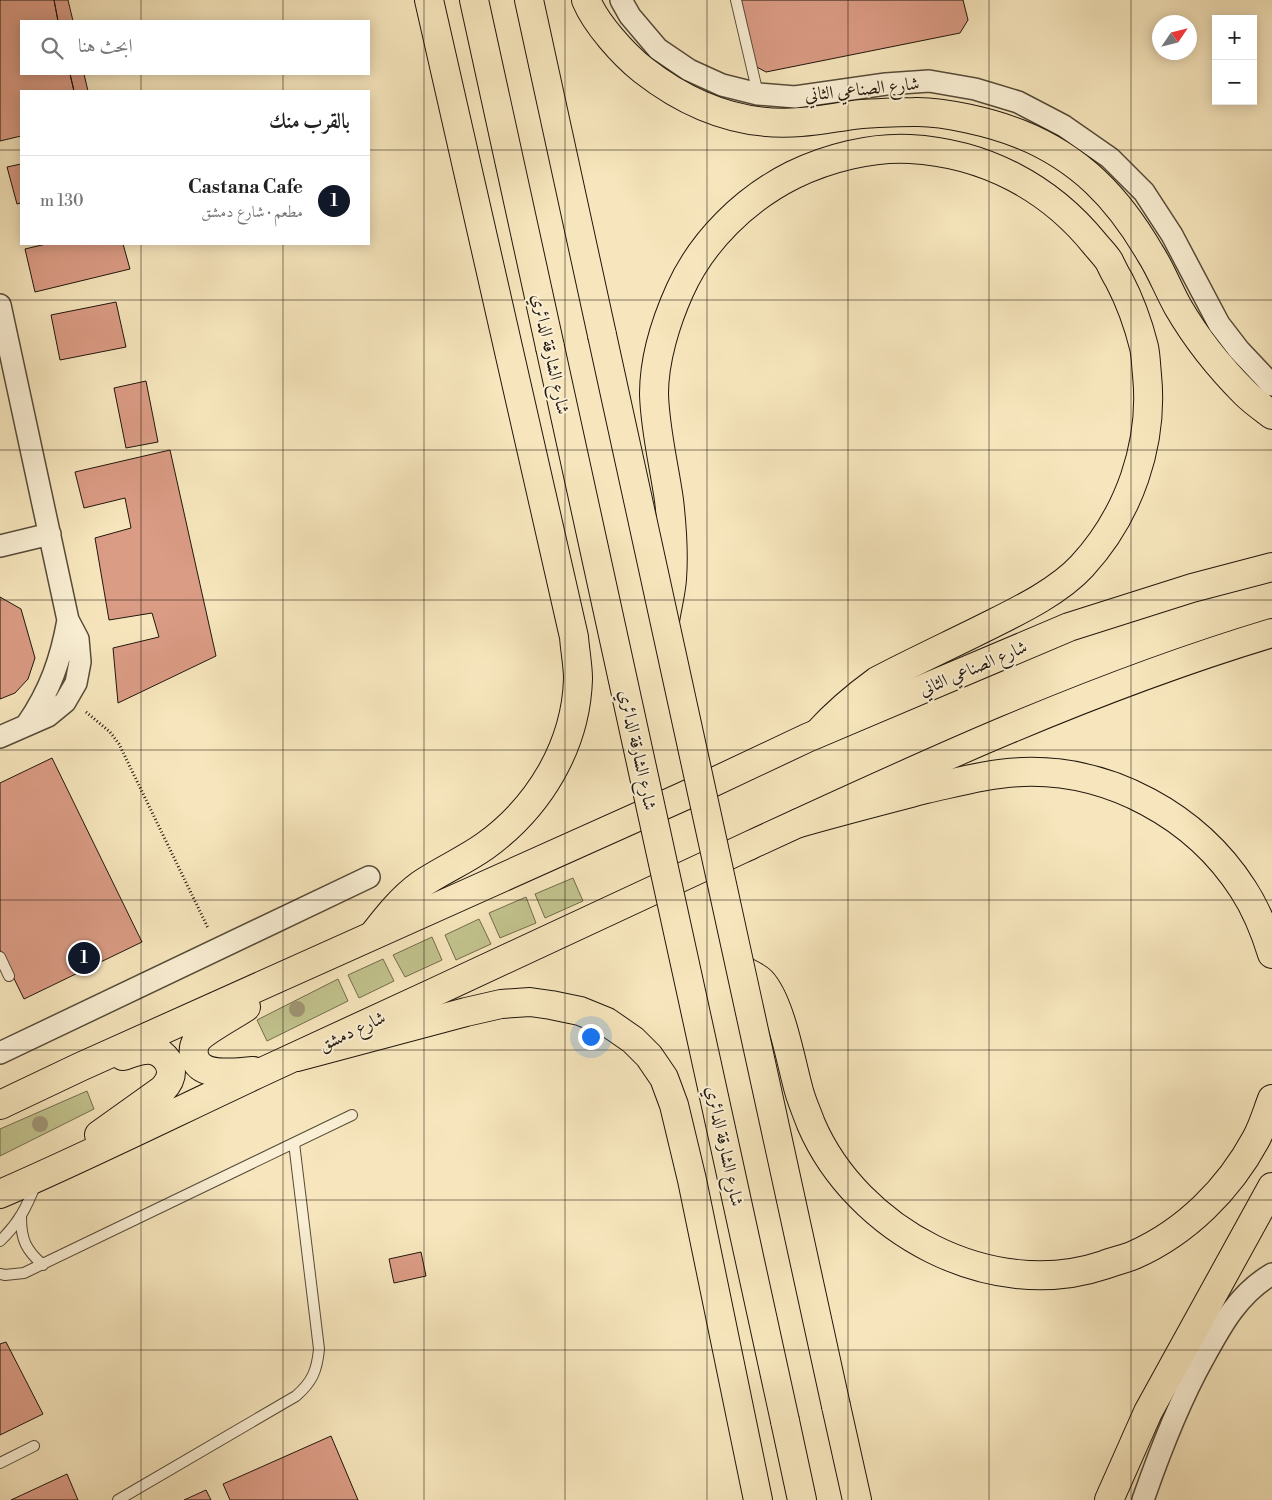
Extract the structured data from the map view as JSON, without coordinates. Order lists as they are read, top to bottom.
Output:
{
  "streets": {
    "main road": ["شارع الصناعي الثاني", "شارع الشارقة الدائري", "شارع دمشق"]
  },
  "north": "top right",
  "page": {
    "map_buttons": ["+", "−"],
    "search": "ابحث هنا",
    "heading": "بالقرب منك",
    "list": [
      {
        "mark": "1",
        "name": "Castana Cafe",
        "note": "مطعم · شارع دمشق",
        "value": "130 m"
      }
    ],
    "pins": "1"
  }
}
